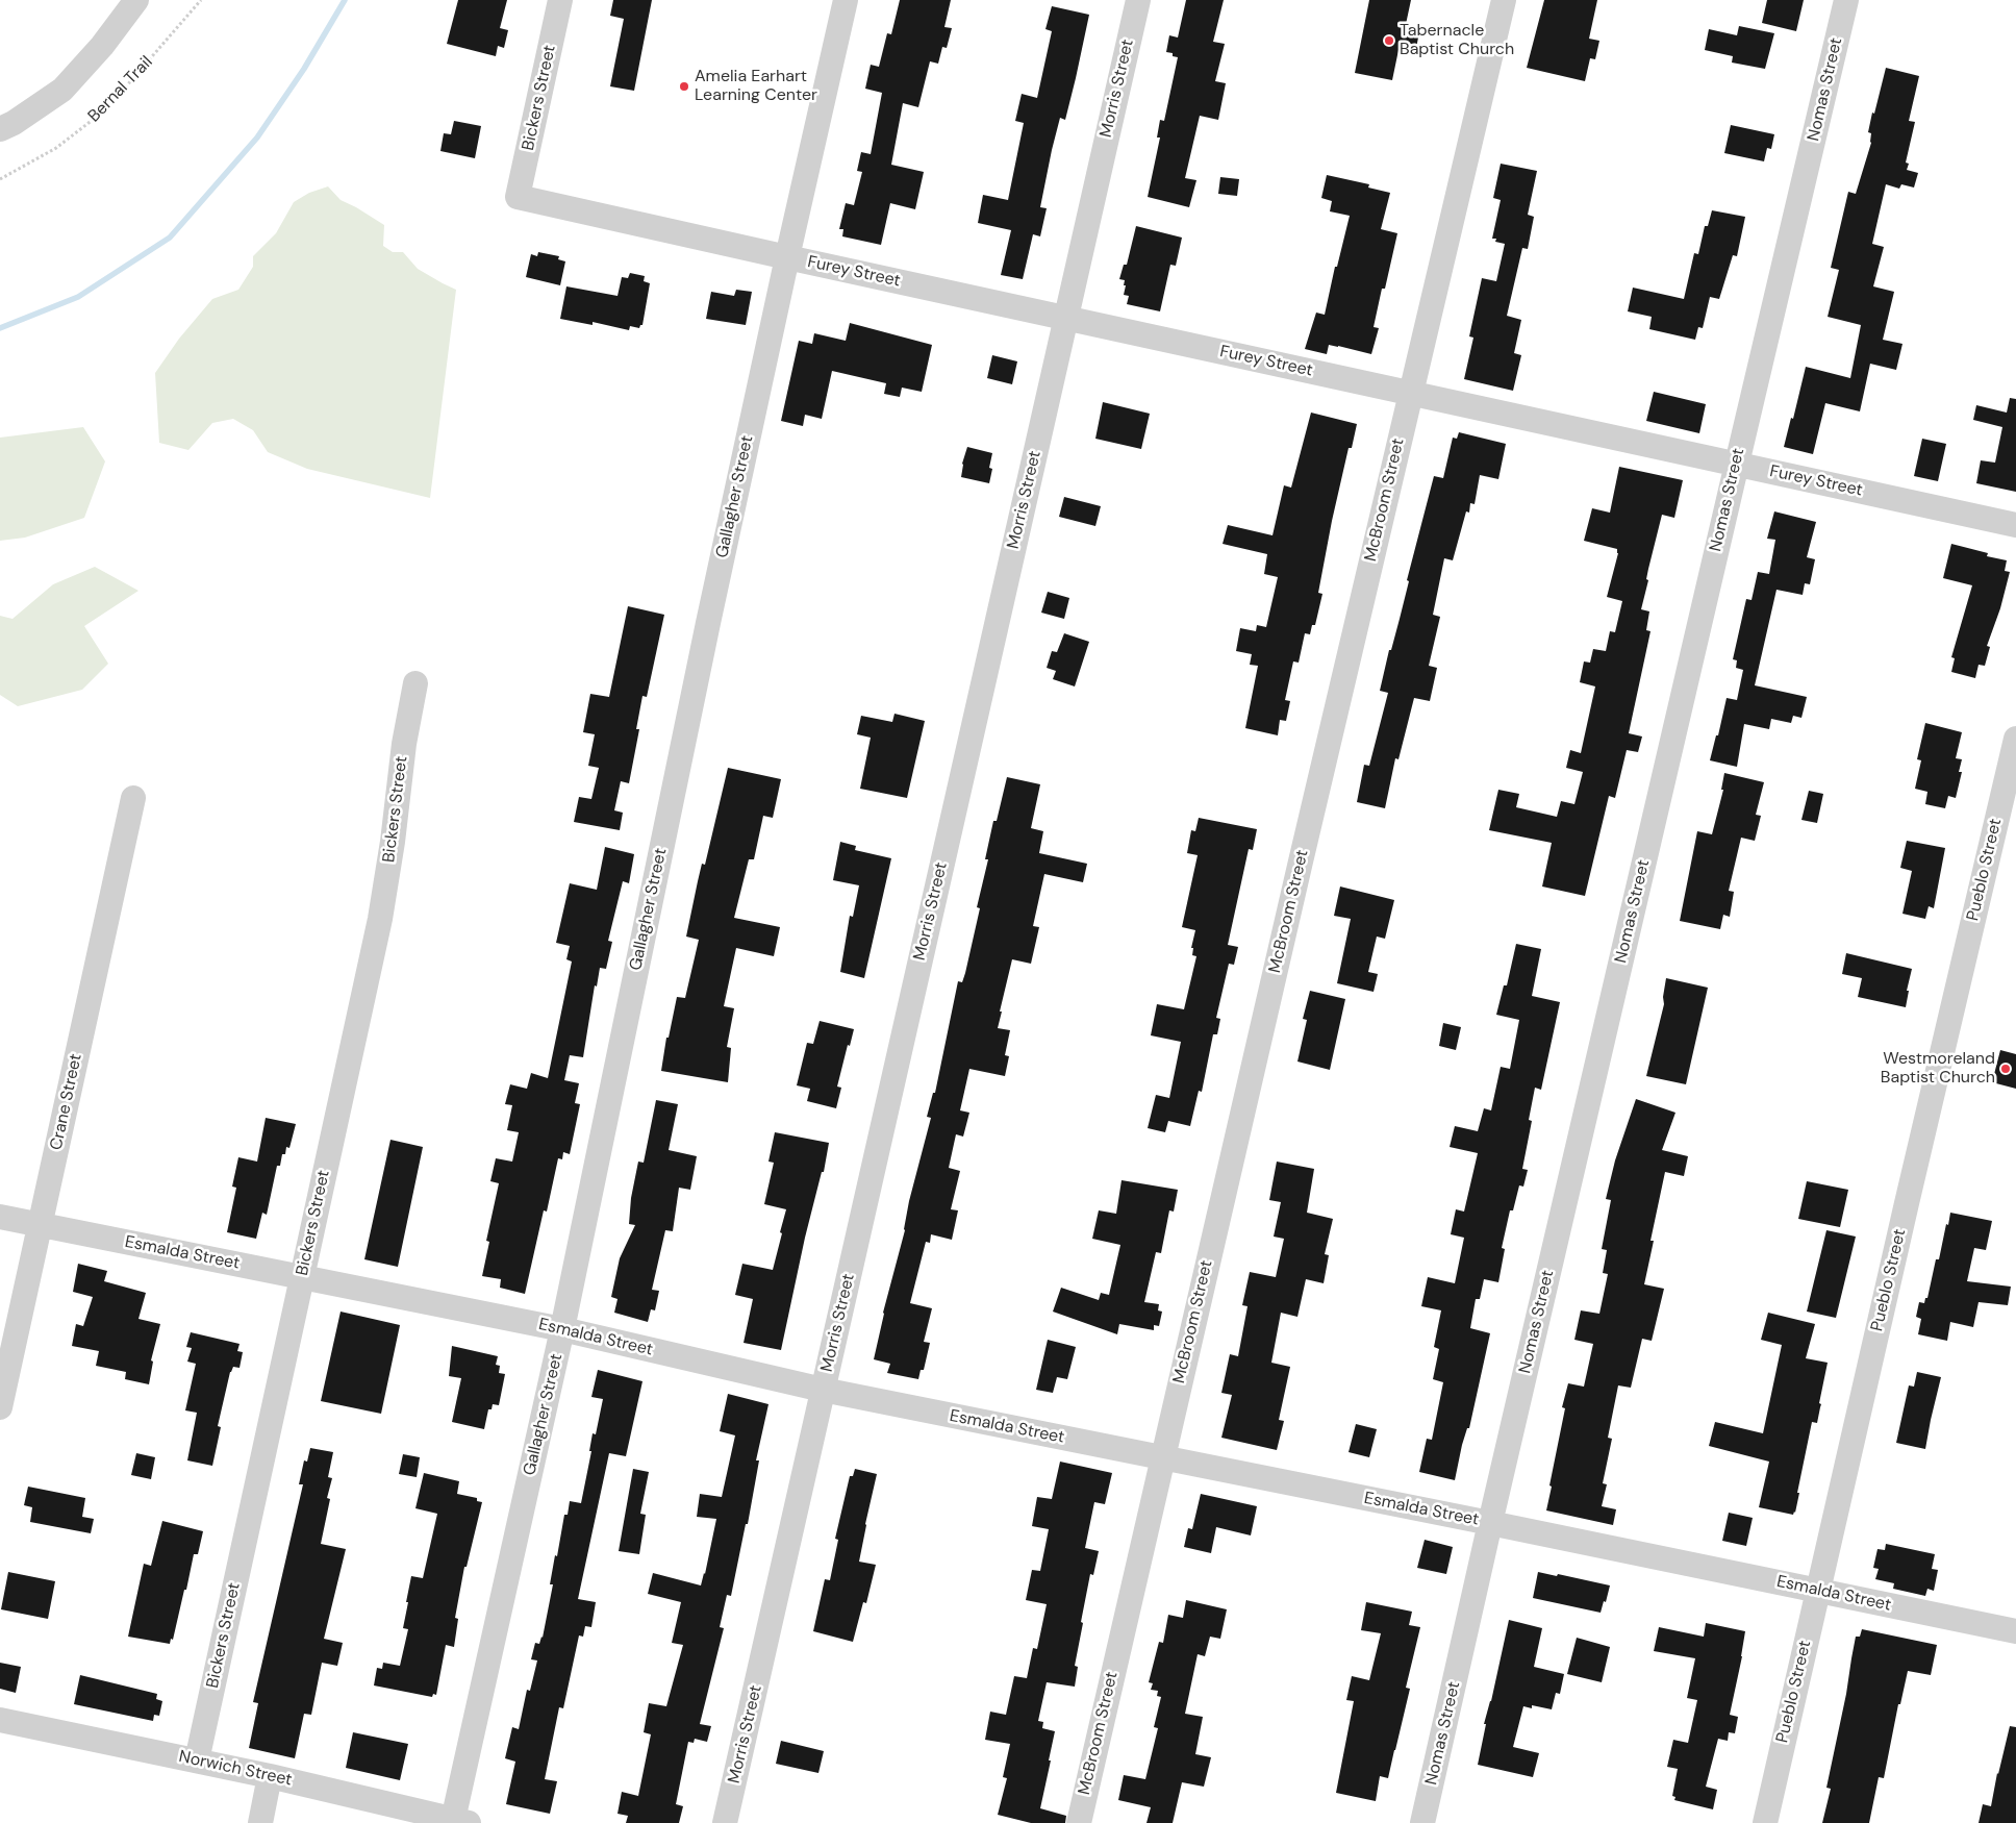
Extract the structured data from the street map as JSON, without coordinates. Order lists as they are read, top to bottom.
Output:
{
  "streets": {
    "street": [
      "Morris Street",
      "Nomas Street",
      "Bickers Street",
      "Furey Street",
      "Gallagher Street",
      "McBroom Street",
      "Pueblo Street",
      "Crane Street",
      "Esmalda Street",
      "Norwich Street"
    ],
    "path": ["Bernal Trail"]
  },
  "crossings": [
    ["Morris Street", "Furey Street"],
    ["Morris Street", "Esmalda Street"],
    ["Nomas Street", "Furey Street"],
    ["Nomas Street", "Esmalda Street"],
    ["Bickers Street", "Furey Street"],
    ["Bickers Street", "Esmalda Street"],
    ["Bickers Street", "Norwich Street"],
    ["Furey Street", "Gallagher Street"],
    ["Furey Street", "McBroom Street"],
    ["Gallagher Street", "Esmalda Street"],
    ["Gallagher Street", "Norwich Street"],
    ["McBroom Street", "Esmalda Street"],
    ["Pueblo Street", "Esmalda Street"],
    ["Crane Street", "Esmalda Street"]
  ],
  "places": ["Tabernacle Baptist Church", "Amelia Earhart Learning Center", "Westmoreland Baptist Church"]
}
